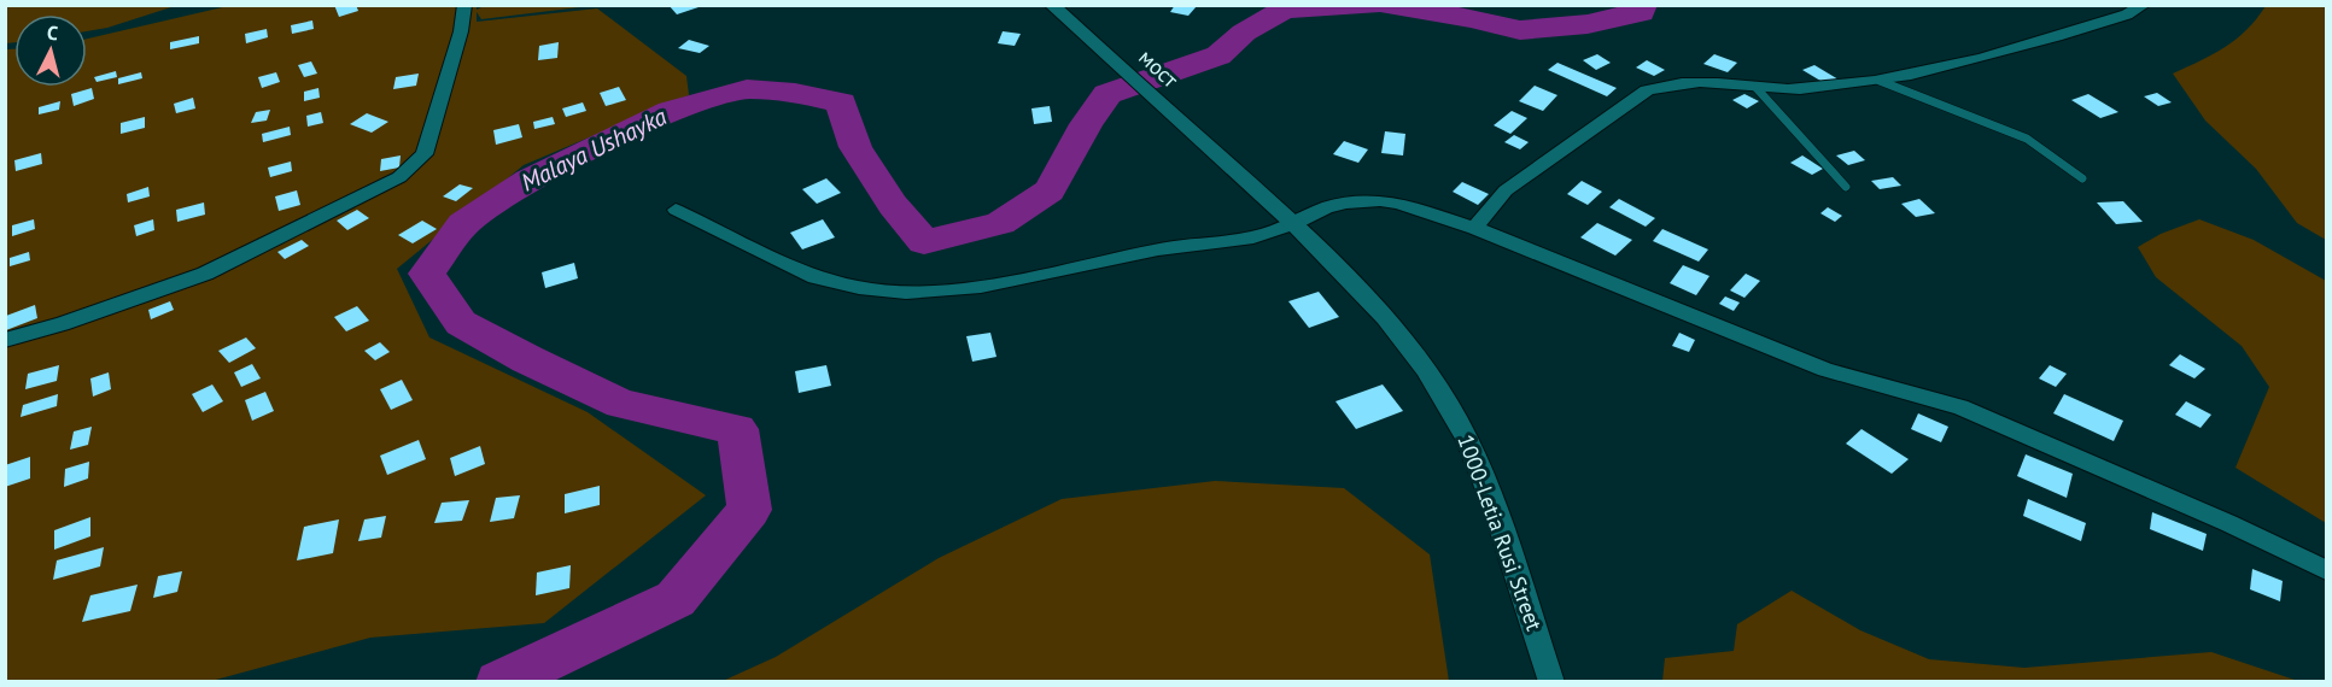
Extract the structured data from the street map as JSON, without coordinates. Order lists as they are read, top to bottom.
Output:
{
  "streets": {
    "street": ["мост", "1000-Letia Rusi Street"]
  },
  "crossings": [
    ["мост", "1000-Letia Rusi Street"]
  ],
  "water": ["Malaya Ushayka"],
  "north": "top"
}
